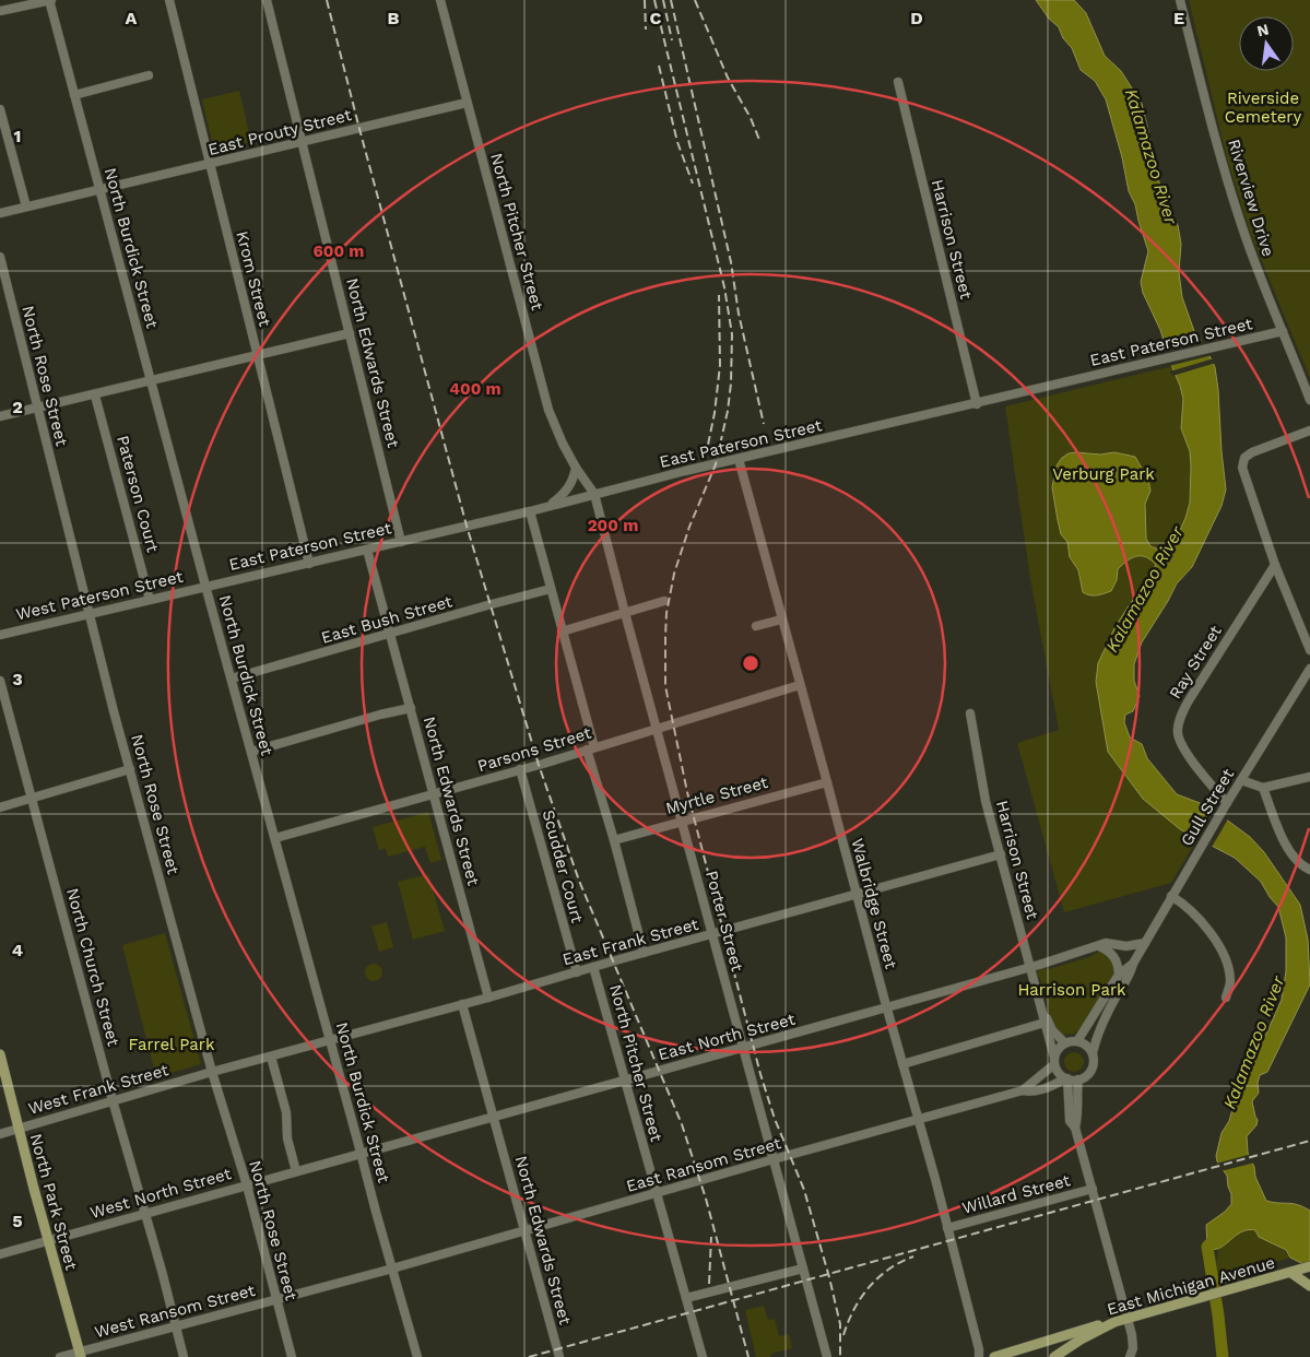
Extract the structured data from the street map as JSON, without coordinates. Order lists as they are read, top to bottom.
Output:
{
  "streets": {
    "main road": ["North Park Street", "East Michigan Avenue"],
    "street": [
      "East Prouty Street",
      "Riverview Drive",
      "North Pitcher Street",
      "Harrison Street",
      "North Burdick Street",
      "Krom Street",
      "East Paterson Street",
      "North Edwards Street",
      "North Rose Street",
      "Paterson Court",
      "West Paterson Street",
      "East Bush Street",
      "Ray Street",
      "Parsons Street",
      "Myrtle Street",
      "Gull Street",
      "Scudder Court",
      "Walbridge Street",
      "Porter Street",
      "East Frank Street",
      "North Church Street",
      "East North Street",
      "West Frank Street",
      "East Ransom Street",
      "West North Street",
      "Willard Street",
      "West Ransom Street"
    ]
  },
  "crossings": [
    ["East Prouty Street", "North Pitcher Street"],
    ["East Prouty Street", "North Burdick Street"],
    ["East Prouty Street", "Krom Street"],
    ["East Prouty Street", "North Edwards Street"],
    ["Riverview Drive", "East Paterson Street"],
    ["North Pitcher Street", "East Paterson Street"],
    ["North Pitcher Street", "Porter Street"],
    ["North Pitcher Street", "East Frank Street"],
    ["North Pitcher Street", "East North Street"],
    ["North Pitcher Street", "East Ransom Street"],
    ["Harrison Street", "East Paterson Street"],
    ["Harrison Street", "Gull Street"],
    ["Harrison Street", "East Frank Street"],
    ["Harrison Street", "East North Street"],
    ["Harrison Street", "East Ransom Street"],
    ["North Burdick Street", "East Paterson Street"],
    ["North Burdick Street", "West Paterson Street"],
    ["North Burdick Street", "East Bush Street"],
    ["North Burdick Street", "Parsons Street"],
    ["North Burdick Street", "East Frank Street"],
    ["North Burdick Street", "East North Street"],
    ["North Burdick Street", "West Frank Street"],
    ["North Burdick Street", "East Ransom Street"],
    ["North Burdick Street", "West North Street"],
    ["North Burdick Street", "West Ransom Street"],
    ["Krom Street", "East Paterson Street"],
    ["East Paterson Street", "North Edwards Street"],
    ["East Paterson Street", "West Paterson Street"],
    ["East Paterson Street", "Walbridge Street"],
    ["East Paterson Street", "Porter Street"],
    ["North Edwards Street", "East Bush Street"],
    ["North Edwards Street", "Parsons Street"],
    ["North Edwards Street", "East Frank Street"],
    ["North Edwards Street", "East North Street"],
    ["North Edwards Street", "East Ransom Street"],
    ["North Rose Street", "West Paterson Street"],
    ["North Rose Street", "West Frank Street"],
    ["North Rose Street", "West North Street"],
    ["North Rose Street", "West Ransom Street"],
    ["Paterson Court", "West Paterson Street"],
    ["Ray Street", "Gull Street"],
    ["Parsons Street", "Scudder Court"],
    ["Parsons Street", "Walbridge Street"],
    ["Parsons Street", "Porter Street"],
    ["Myrtle Street", "Walbridge Street"],
    ["Myrtle Street", "Porter Street"],
    ["Gull Street", "East North Street"],
    ["Gull Street", "East Ransom Street"],
    ["Scudder Court", "East Frank Street"],
    ["Walbridge Street", "East Frank Street"],
    ["Walbridge Street", "East North Street"],
    ["Walbridge Street", "East Ransom Street"],
    ["Walbridge Street", "Willard Street"],
    ["Porter Street", "East Frank Street"],
    ["Porter Street", "East North Street"],
    ["Porter Street", "East Ransom Street"],
    ["East Frank Street", "West Frank Street"],
    ["North Church Street", "West Frank Street"],
    ["North Church Street", "West North Street"],
    ["North Church Street", "West Ransom Street"],
    ["East North Street", "West North Street"],
    ["West Frank Street", "North Park Street"],
    ["East Ransom Street", "West Ransom Street"],
    ["West North Street", "North Park Street"],
    ["North Park Street", "West Ransom Street"]
  ],
  "water": ["Kalamazoo River"],
  "parks": [
    "Riverside Cemetery",
    "Verburg Park",
    "Harrison Park",
    "Farrel Park"
  ],
  "north": "top",
  "grid": {
    "columns": [
      "A",
      "B",
      "C",
      "D",
      "E"
    ],
    "rows": [
      "1",
      "2",
      "3",
      "4",
      "5"
    ]
  },
  "rings": ["600 m", "400 m", "200 m"]
}
